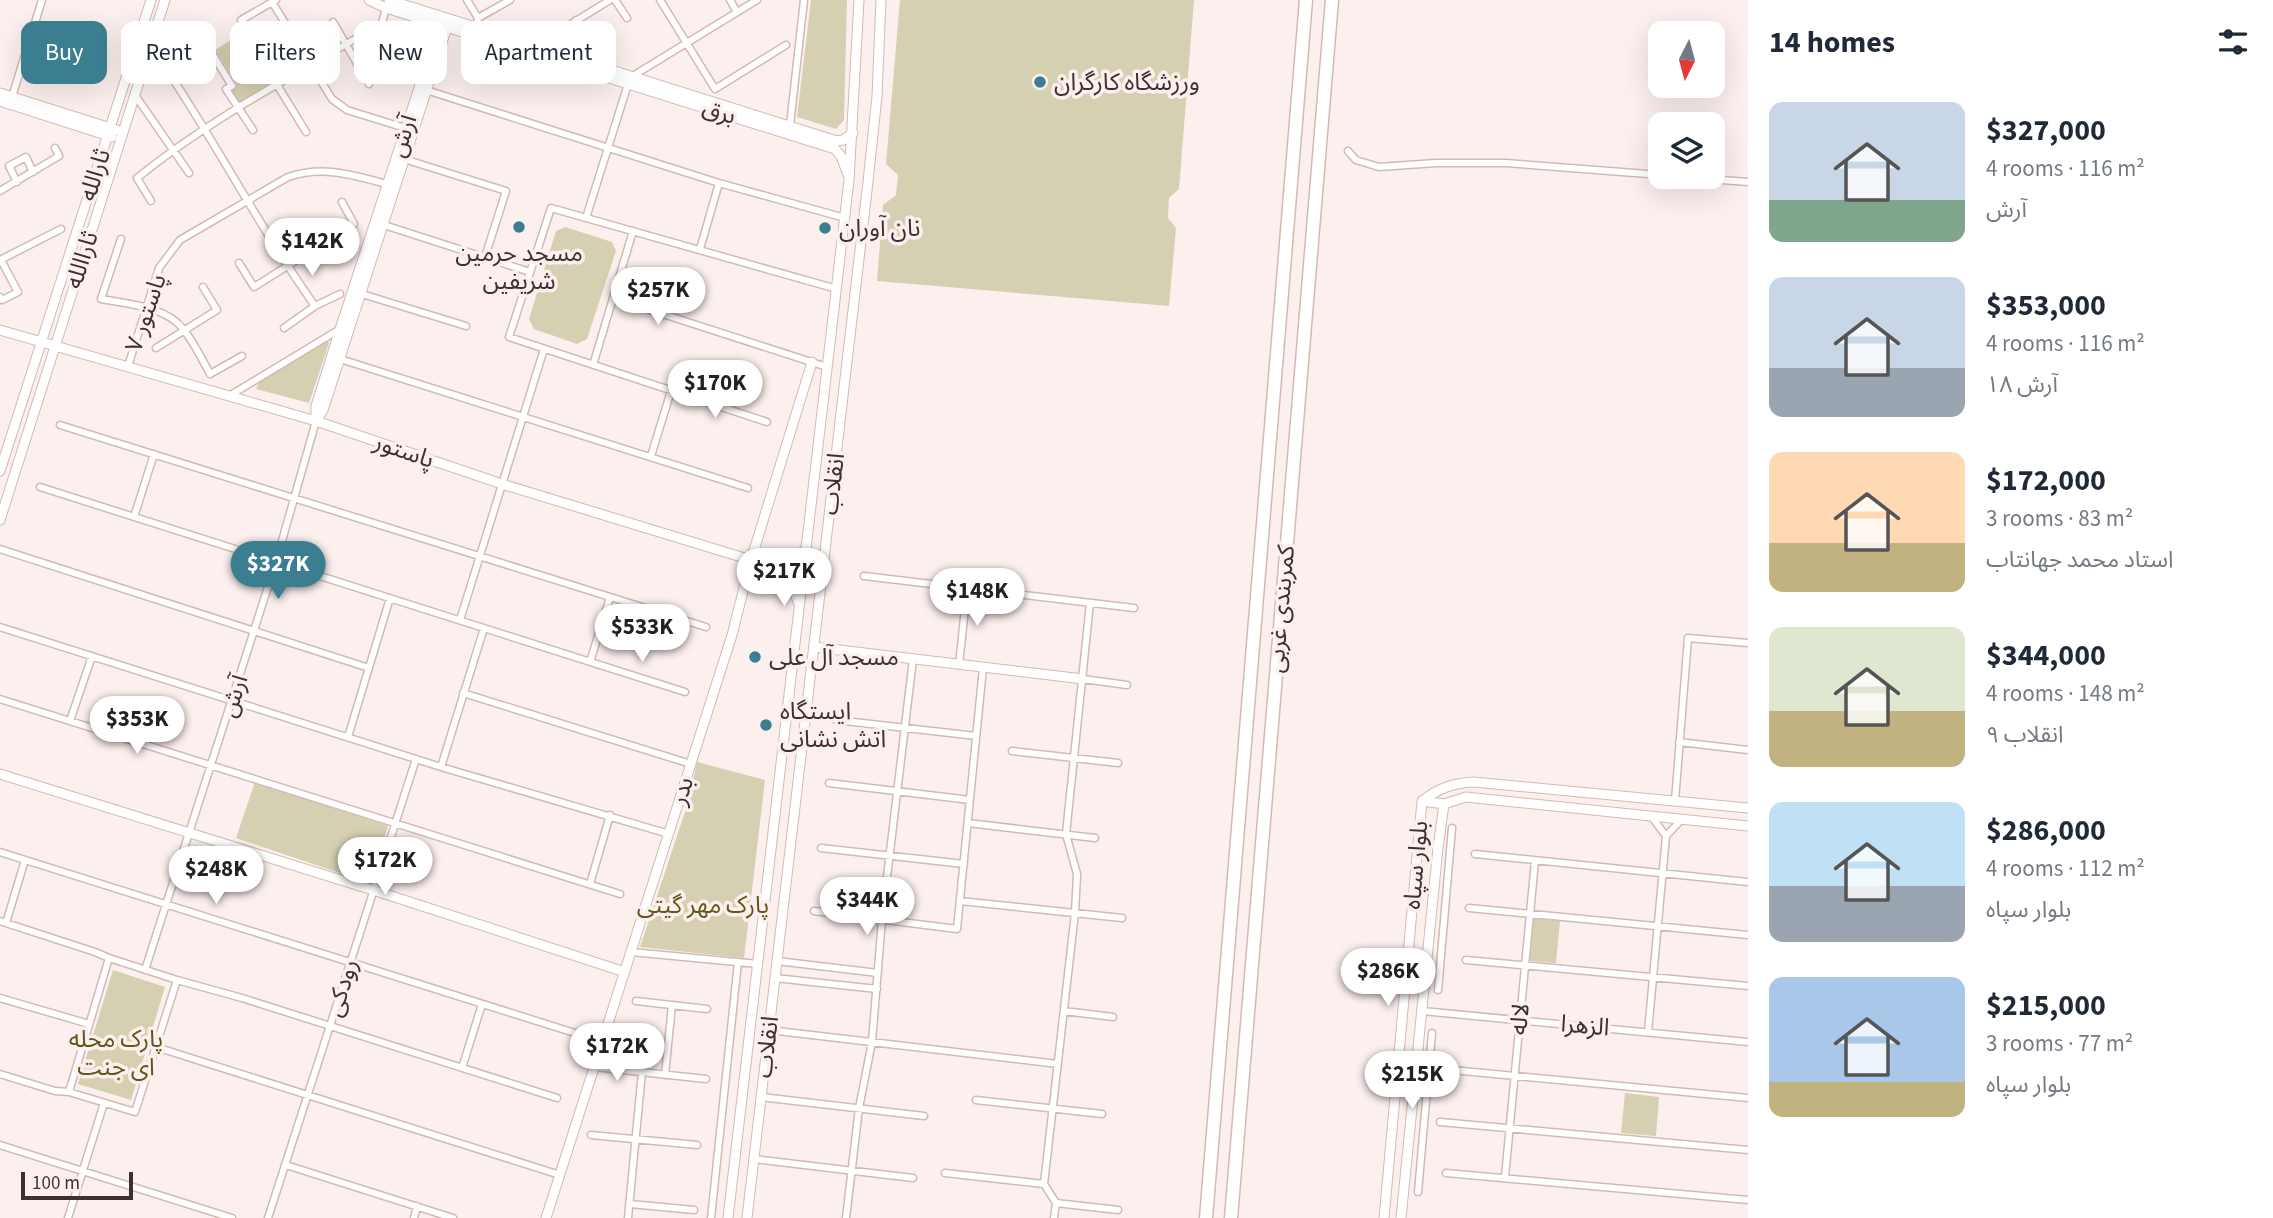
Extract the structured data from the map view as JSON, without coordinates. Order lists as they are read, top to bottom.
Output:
{
  "streets": {
    "highway": ["کمربندی غربی"],
    "main road": [
      "برق",
      "آرش",
      "ثارالله",
      "ثاراالله",
      "پاستور",
      "انقلاب",
      "بدر",
      "بلوار سپاه"
    ],
    "street": [
      "پاستور ۷",
      "رودکی",
      "لاله",
      "الزهرا"
    ]
  },
  "crossings": [
    ["برق", "انقلاب"],
    ["آرش", "پاستور ۷"],
    ["آرش", "پاستور"],
    ["ثارالله", "پاستور"],
    ["ثاراالله", "پاستور"],
    ["پاستور ۷", "پاستور"],
    ["پاستور", "بدر"],
    ["بلوار سپاه", "الزهرا"],
    ["لاله", "الزهرا"]
  ],
  "parks": ["پارک مهر گیتی", "پارک محله ای جنت"],
  "places": [
    "ورزشگاه کارگران",
    "مسجد حرمین شریفین",
    "نان آوران",
    "مسجد آل علی",
    "ایستگاه اتش نشانی"
  ],
  "scale_bar": "100 m",
  "north": "bottom",
  "page": {
    "heading": "14 homes",
    "chip": [
      "Buy",
      "Rent",
      "Filters",
      "New",
      "Apartment"
    ],
    "list": [
      {
        "name": "$327,000",
        "note": "4 rooms · 116 m² · آرش"
      },
      {
        "name": "$353,000",
        "note": "4 rooms · 116 m² · آرش ۱۸"
      },
      {
        "name": "$172,000",
        "note": "3 rooms · 83 m² · استاد محمد جهانتاب"
      },
      {
        "name": "$344,000",
        "note": "4 rooms · 148 m² · انقلاب ۹"
      },
      {
        "name": "$286,000",
        "note": "4 rooms · 112 m² · بلوار سپاه"
      },
      {
        "name": "$215,000",
        "note": "3 rooms · 77 m² · بلوار سپاه"
      }
    ],
    "price": [
      "$142K",
      "$257K",
      "$170K",
      "$327K",
      "$217K",
      "$148K",
      "$533K",
      "$353K",
      "$172K",
      "$248K",
      "$344K",
      "$286K",
      "$172K",
      "$215K"
    ],
    "scale": "100 m"
  }
}
